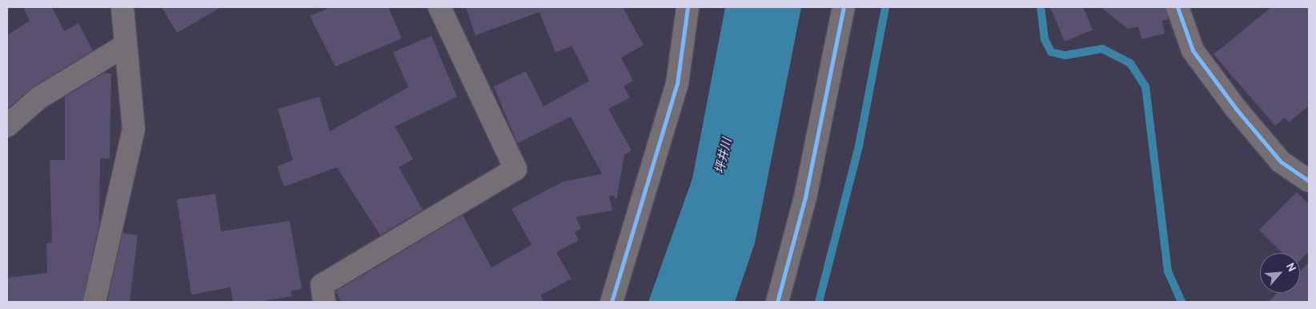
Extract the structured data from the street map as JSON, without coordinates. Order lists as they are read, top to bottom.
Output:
{
  "water": ["坪井川"],
  "north": "top right"
}
